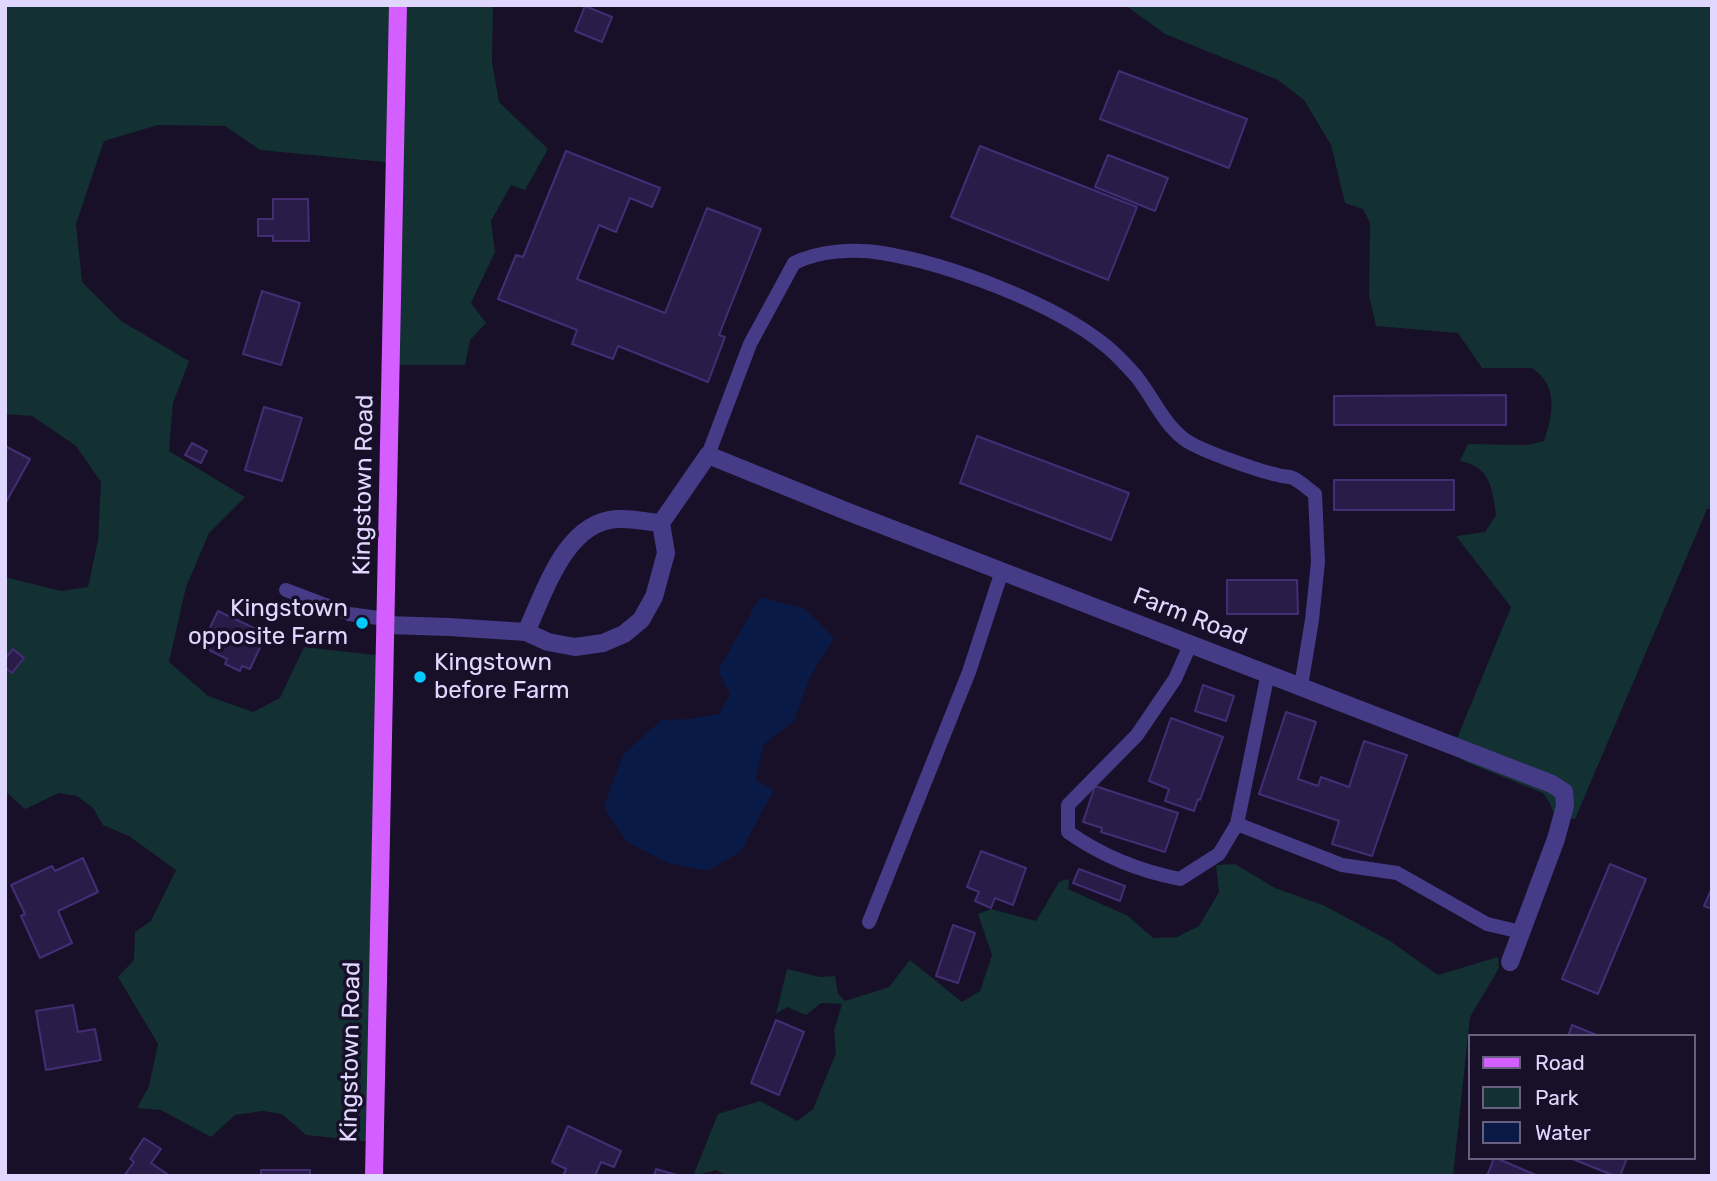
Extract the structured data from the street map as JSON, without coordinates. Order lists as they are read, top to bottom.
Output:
{
  "streets": {
    "main road": ["Kingstown Road"],
    "street": ["Farm Road"]
  },
  "places": ["Kingstown opposite Farm", "Kingstown before Farm"],
  "legend": ["Road", "Park", "Water"]
}
